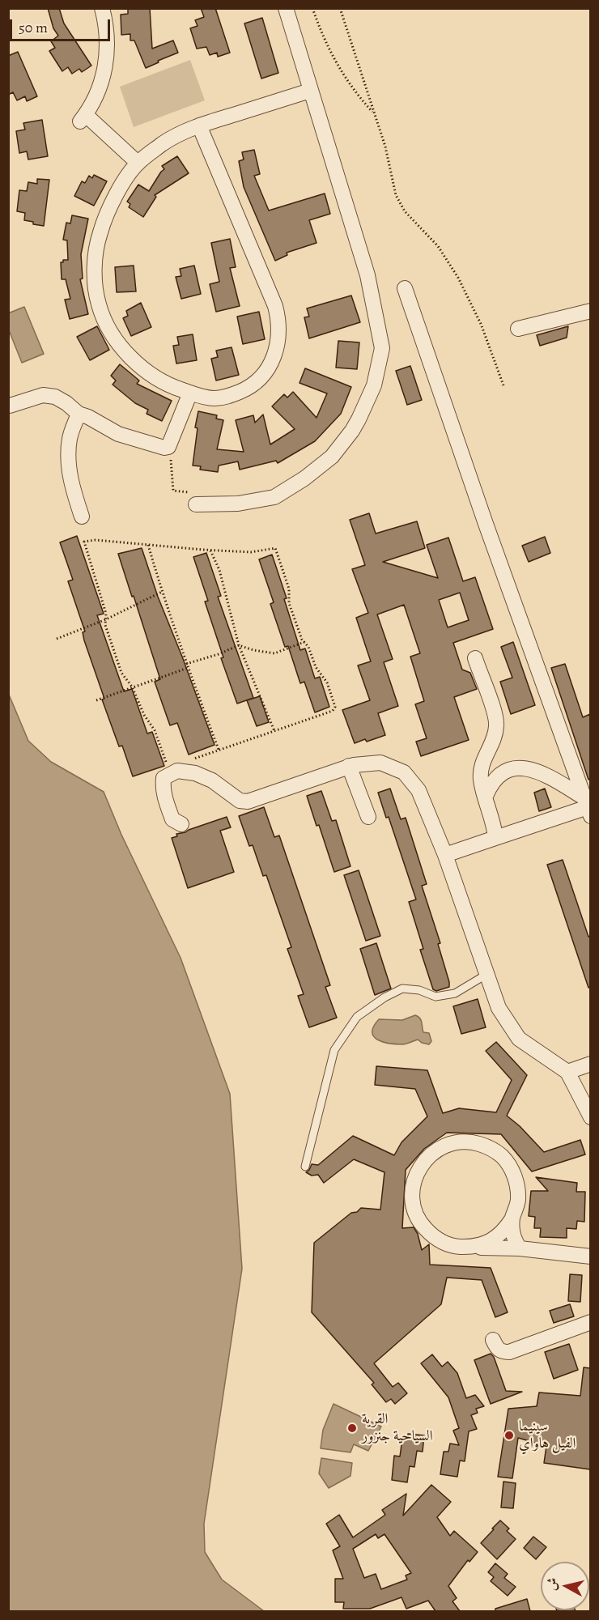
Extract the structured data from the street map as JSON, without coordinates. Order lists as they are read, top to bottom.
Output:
{
  "places": ["القرية السياحية جنزور", "سينيما الفيل هاواي"],
  "scale_bar": "50 m",
  "north": "left"
}
